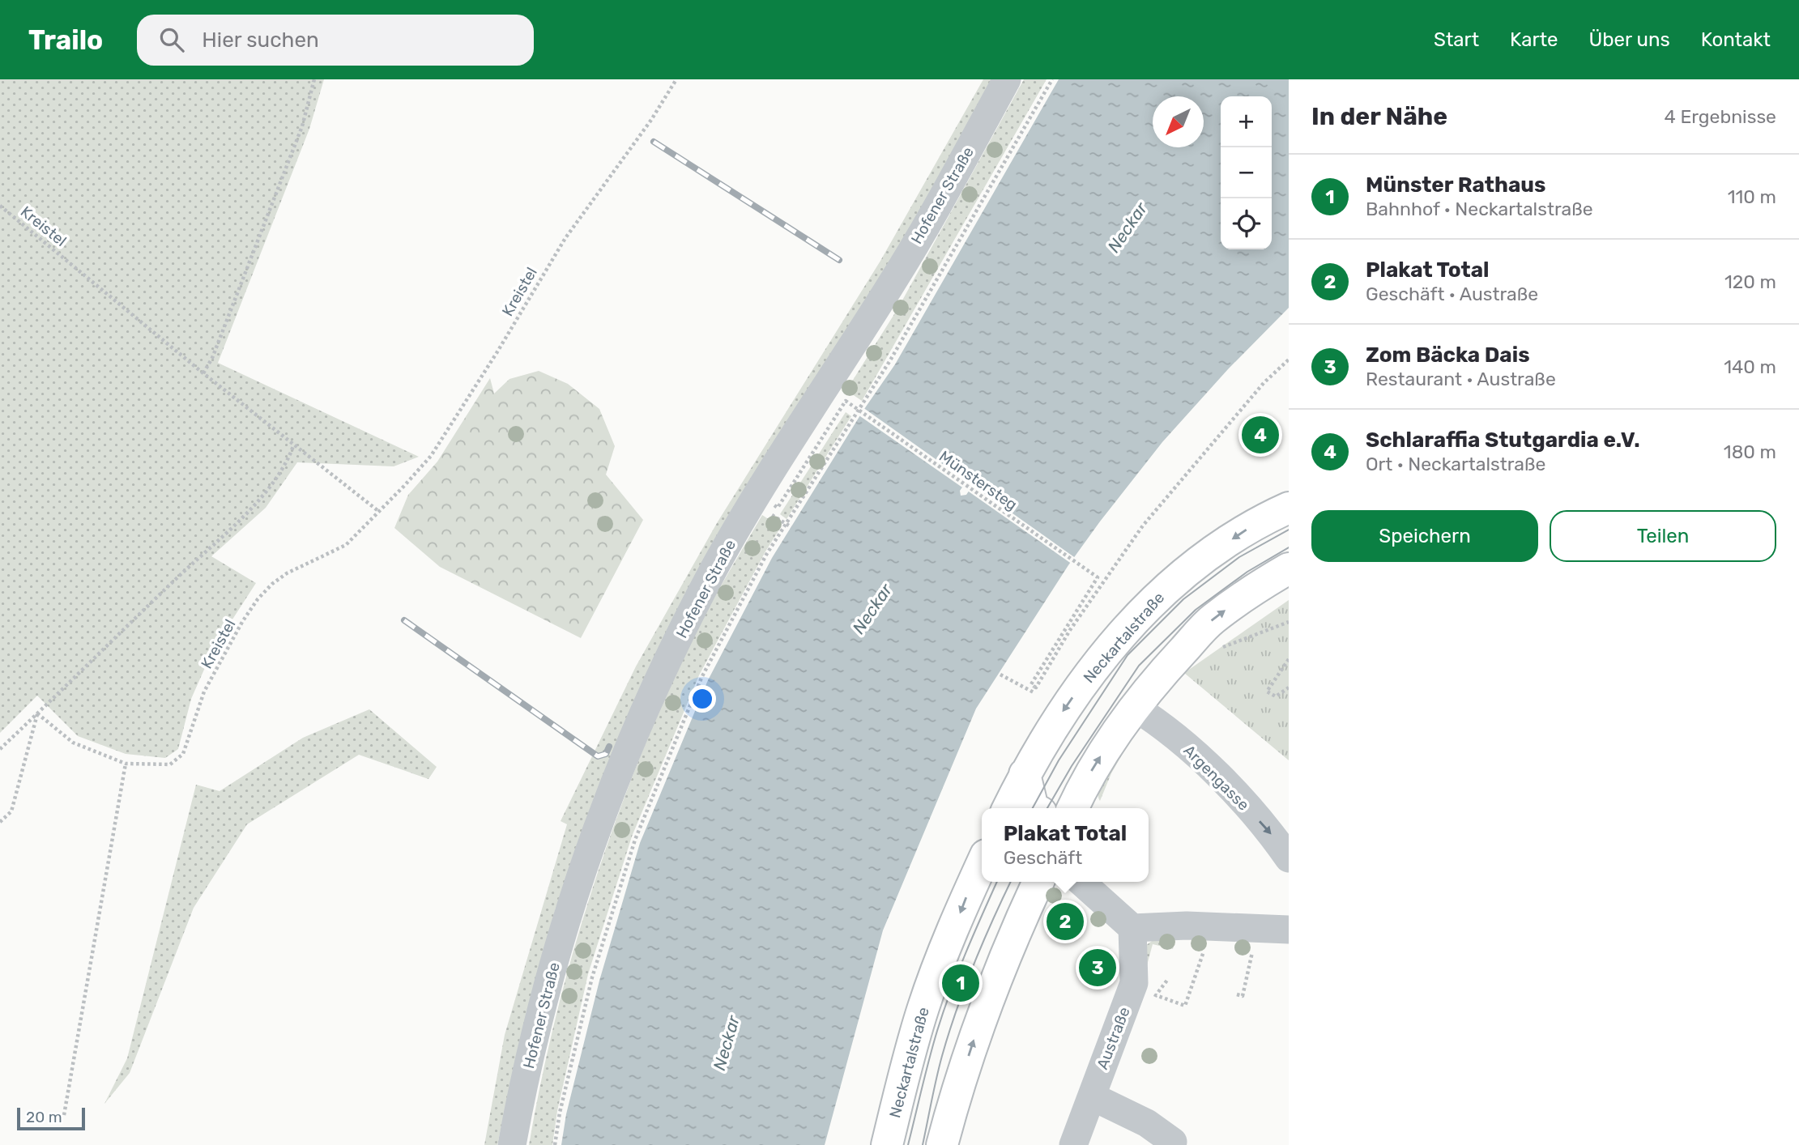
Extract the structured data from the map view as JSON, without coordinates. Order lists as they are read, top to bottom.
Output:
{
  "streets": {
    "main road": ["Neckartalstraße"],
    "street": ["Hofener Straße", "Argengasse", "Austraße"],
    "path": ["Kreistel", "Münstersteg"]
  },
  "water": ["Neckar"],
  "scale_bar": "20 m",
  "north": "bottom left",
  "page": {
    "header": "Trailo",
    "search": "Hier suchen",
    "nav": [
      "Start",
      "Karte",
      "Über uns",
      "Kontakt"
    ],
    "heading": ["In der Nähe", "4 Ergebnisse"],
    "map_buttons": ["+", "−"],
    "list": [
      {
        "mark": "1",
        "name": "Münster Rathaus",
        "note": "Bahnhof · Neckartalstraße",
        "value": "110 m"
      },
      {
        "mark": "2",
        "name": "Plakat Total",
        "note": "Geschäft · Austraße",
        "value": "120 m"
      },
      {
        "mark": "3",
        "name": "Zom Bäcka Dais",
        "note": "Restaurant · Austraße",
        "value": "140 m"
      },
      {
        "mark": "4",
        "name": "Schlaraffia Stutgardia e.V.",
        "note": "Ort · Neckartalstraße",
        "value": "180 m"
      }
    ],
    "pins": [
      "4",
      "2",
      "3",
      "1"
    ],
    "buttons": ["Speichern", "Teilen"],
    "popup": ["Plakat Total", "Geschäft"],
    "scale": "20 m"
  }
}
